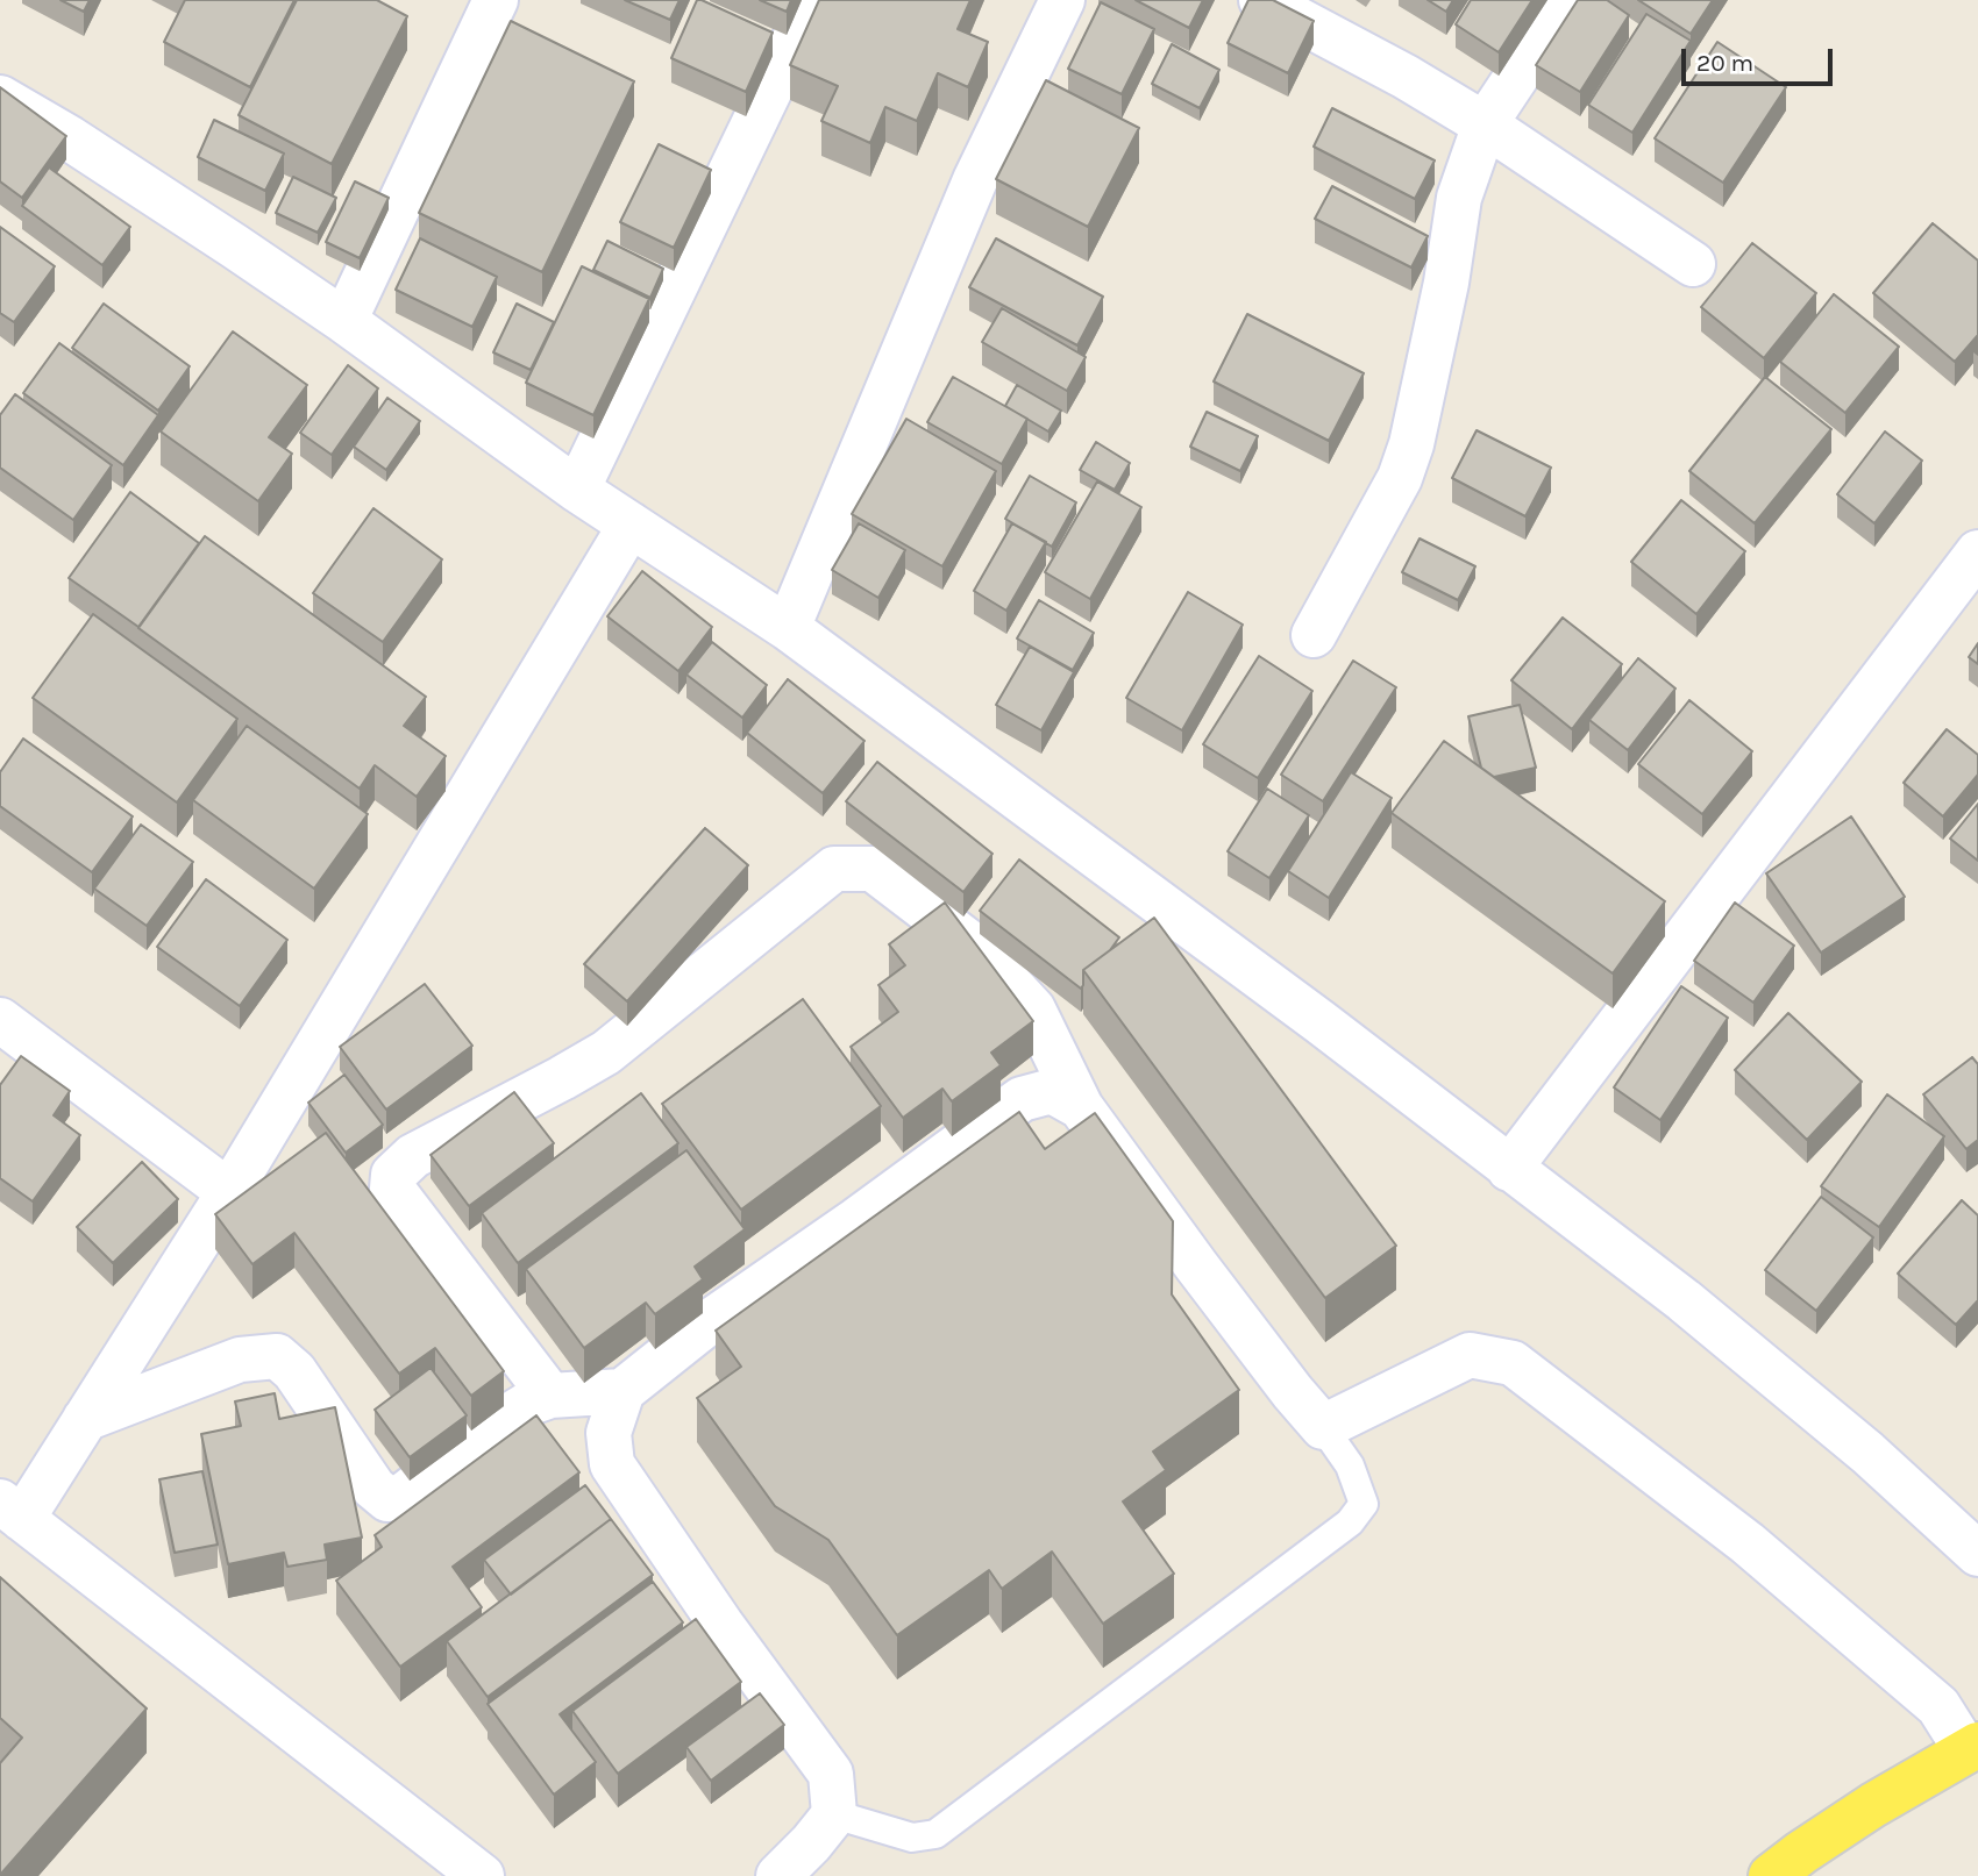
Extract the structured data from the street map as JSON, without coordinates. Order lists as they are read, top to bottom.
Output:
{
  "scale_bar": "20 m"
}
